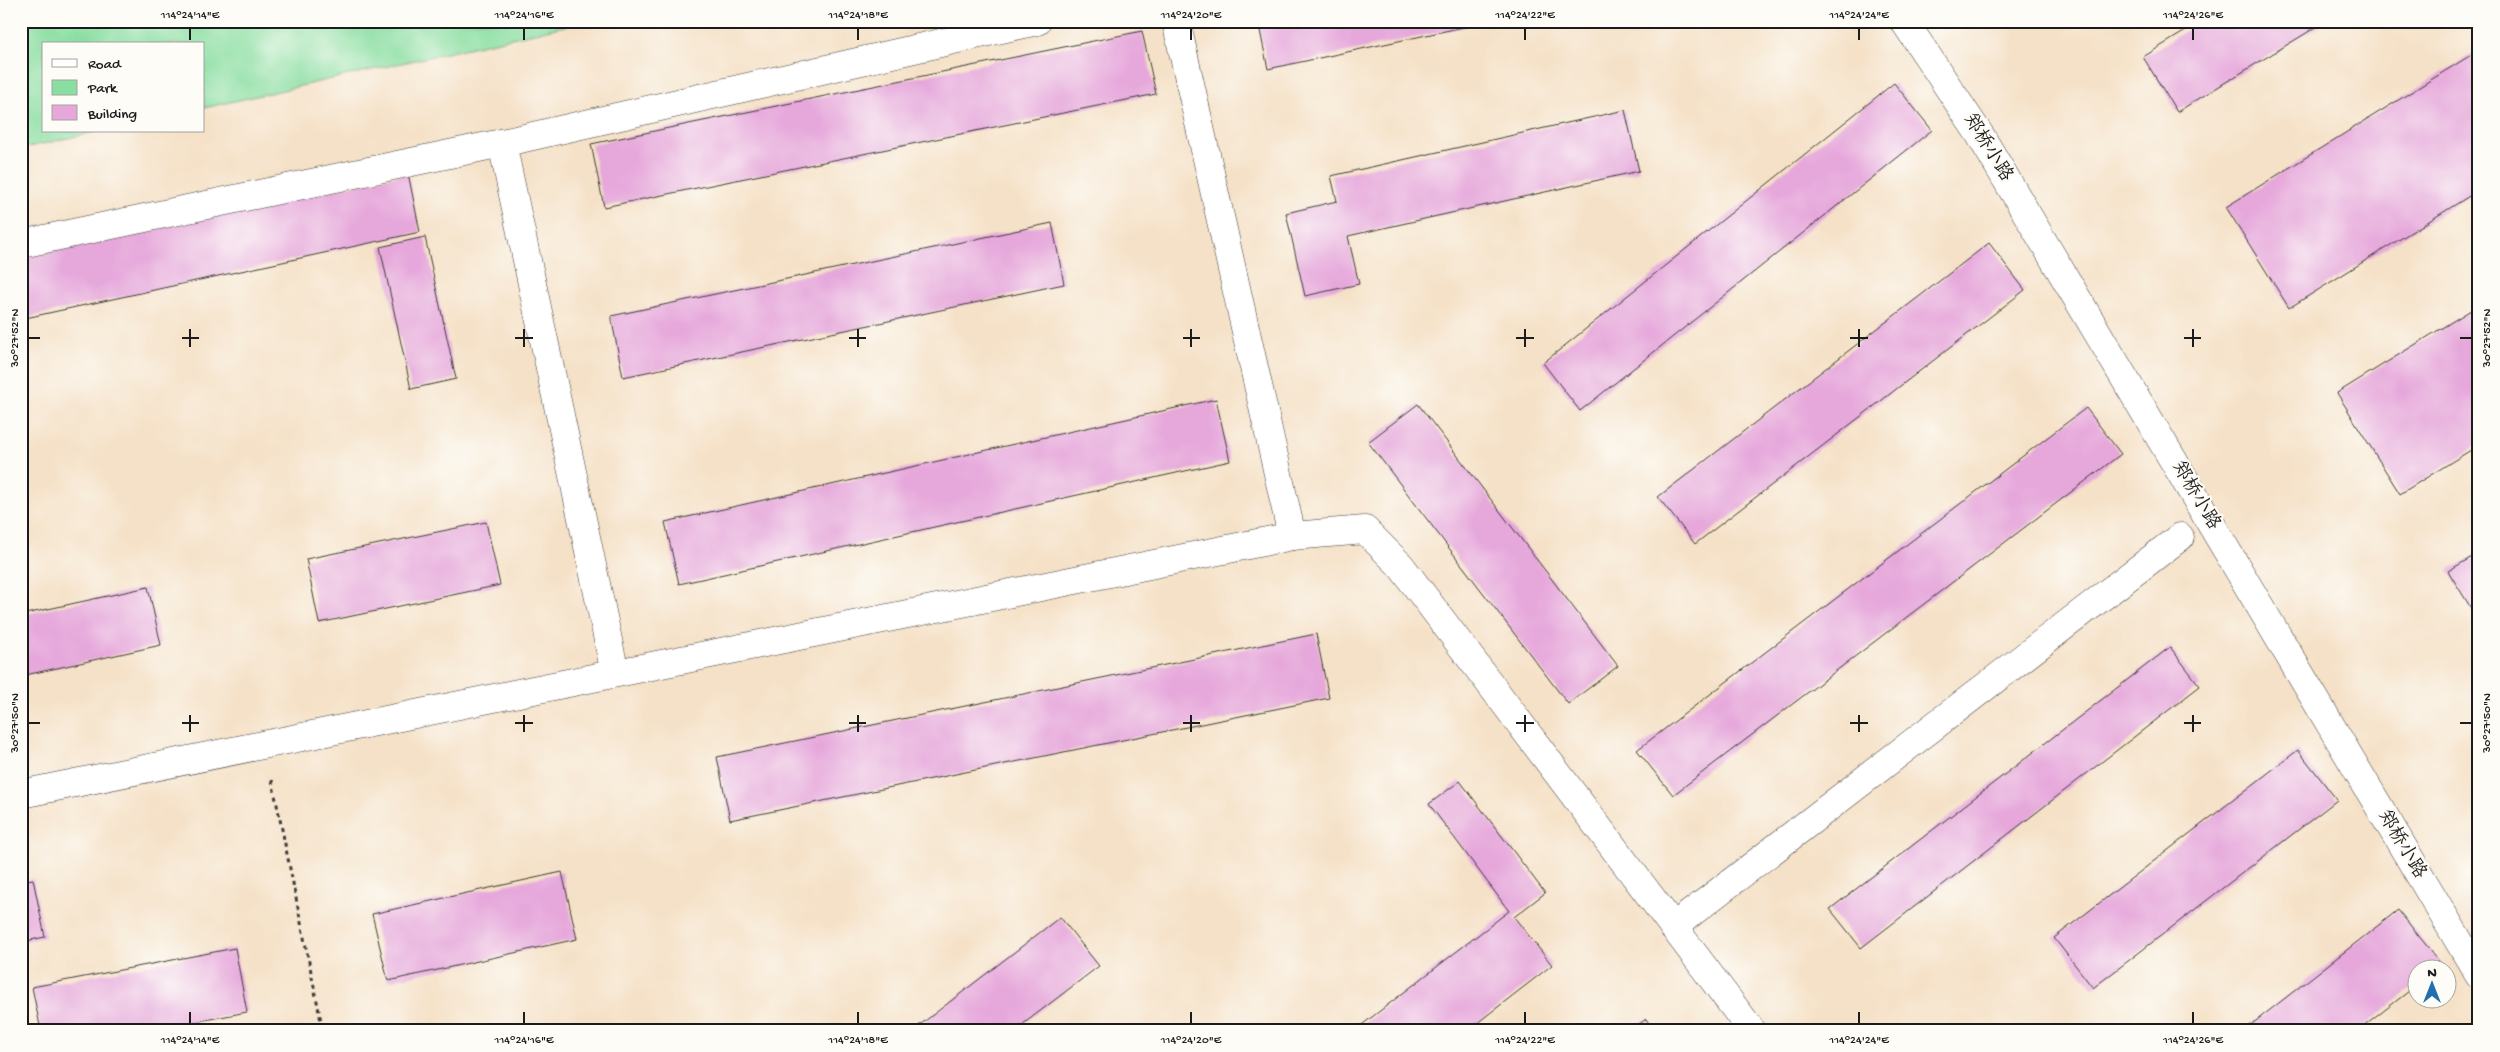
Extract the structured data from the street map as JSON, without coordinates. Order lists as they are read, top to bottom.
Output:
{
  "streets": {
    "street": ["郑桥小路"]
  },
  "legend": ["Road", "Park", "Building"],
  "north": "top",
  "coordinates": [
    "114°24'14\"E",
    "114°24'16\"E",
    "114°24'18\"E",
    "114°24'20\"E",
    "114°24'22\"E",
    "114°24'24\"E",
    "114°24'26\"E",
    "30°27'52\"N",
    "30°27'50\"N"
  ]
}
